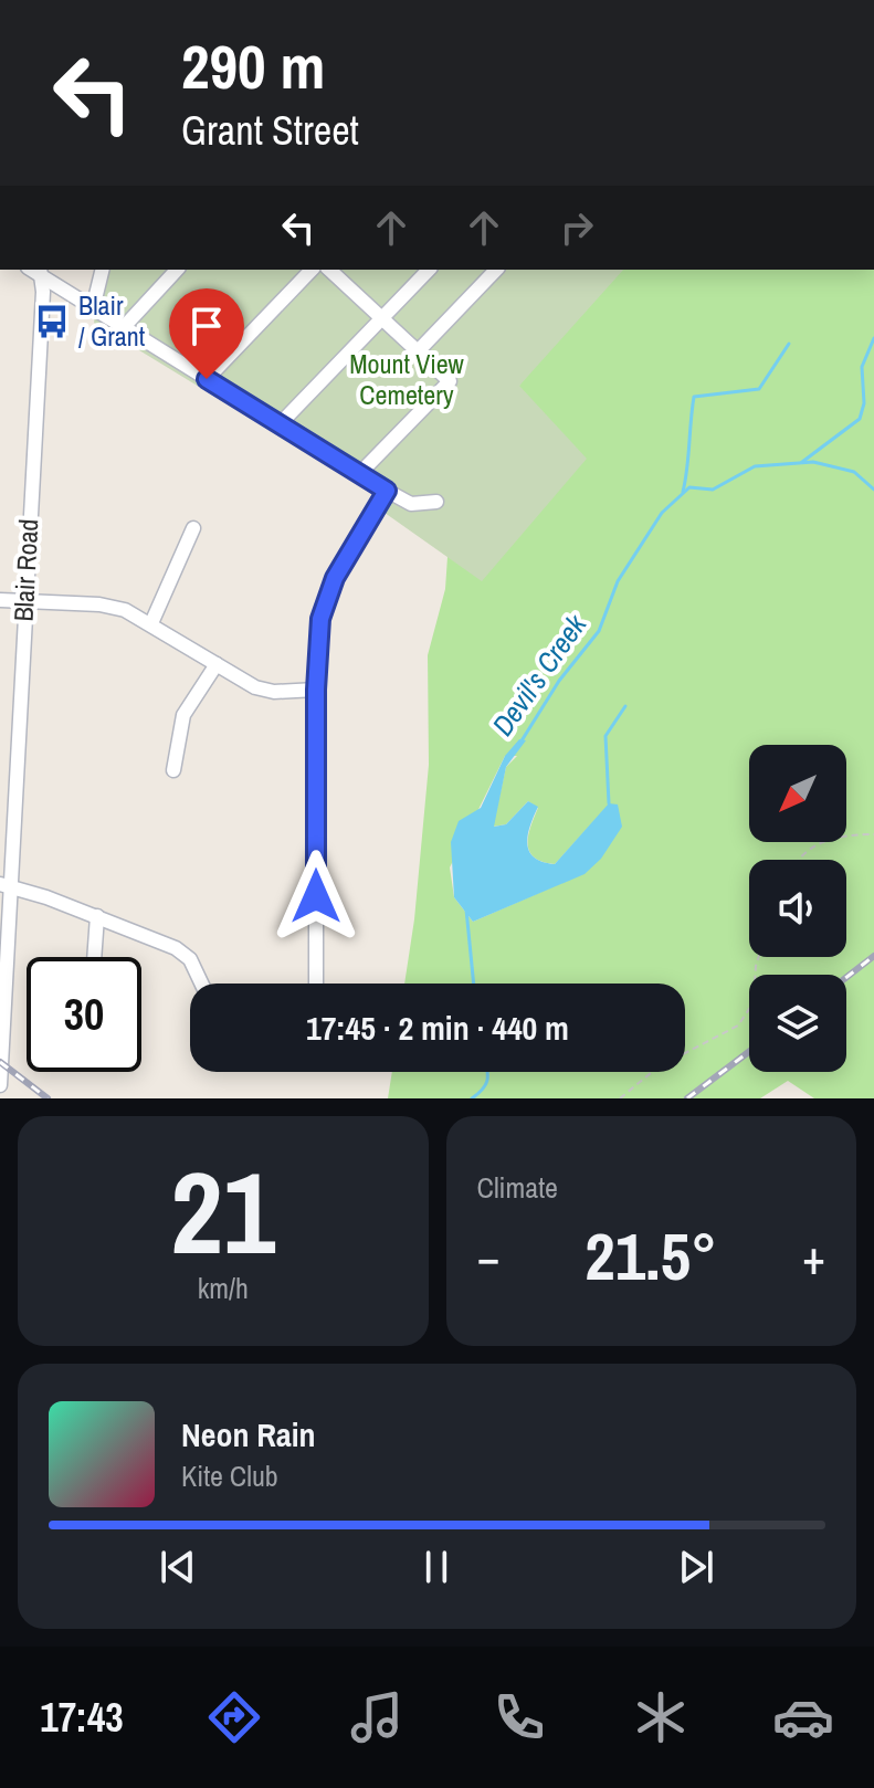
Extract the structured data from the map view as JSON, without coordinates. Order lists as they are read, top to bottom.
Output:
{
  "streets": {
    "street": ["Blair Road"]
  },
  "water": ["Devil's Creek"],
  "parks": ["Mount View Cemetery"],
  "places": {
    "bus stop": ["Blair / Grant"]
  },
  "north": "bottom left",
  "page": {
    "turn": ["290 m", "Grant Street"],
    "limit": "30",
    "trip": "17:45 · 2 min · 440 m",
    "tile": [
      ["21", "km/h"],
      "Climate"
    ],
    "heat": ["−", "21.5°", "+"],
    "song": ["Neon Rain", "Kite Club"],
    "tabs": "17:43"
  }
}
